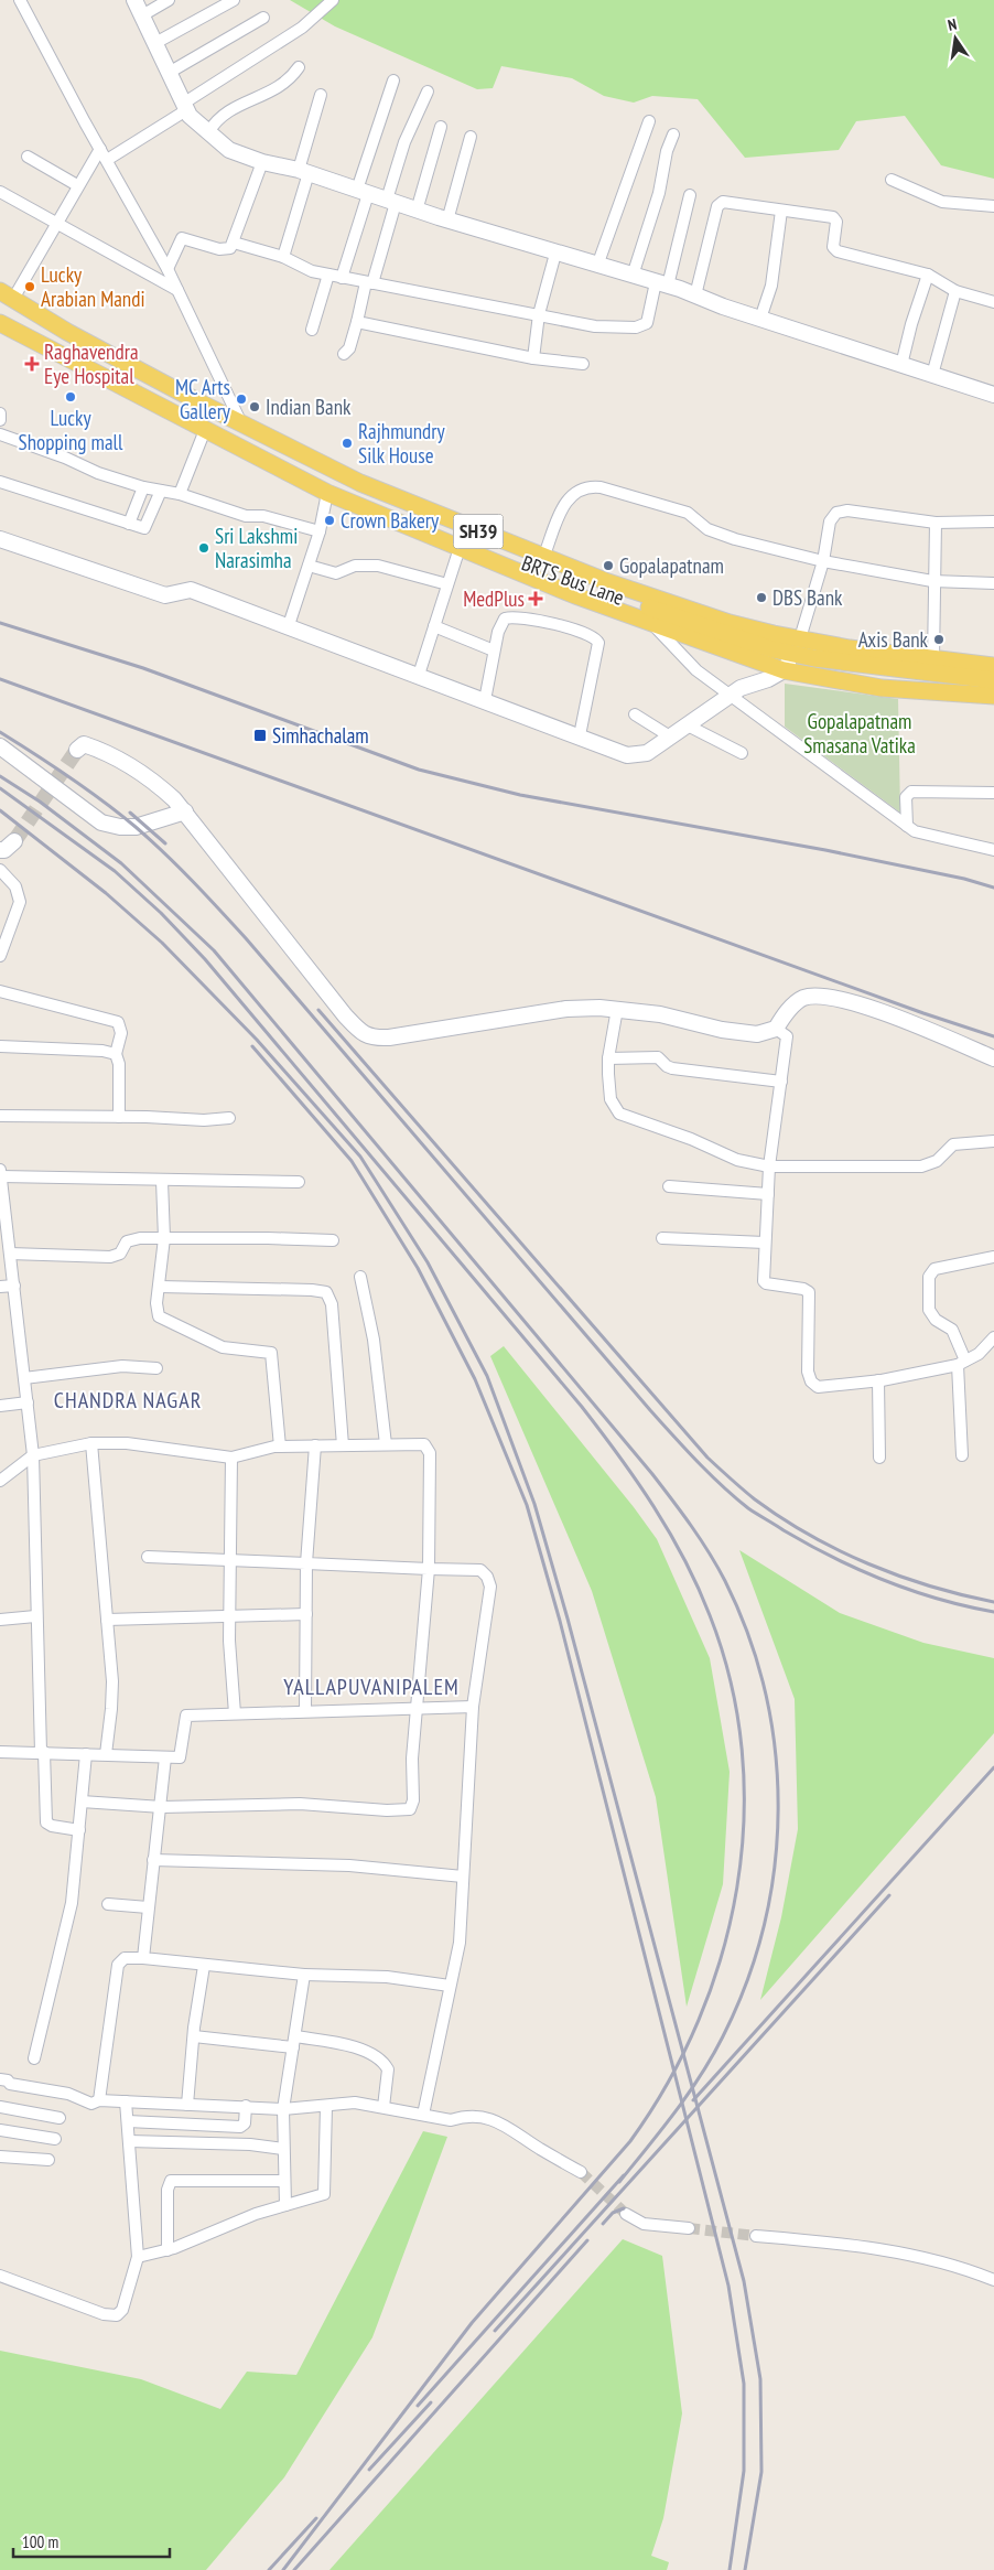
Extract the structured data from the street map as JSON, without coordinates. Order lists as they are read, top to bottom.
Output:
{
  "streets": {
    "main road": ["SH39", "BRTS Bus Lane"]
  },
  "crossings": [
    ["SH39", "BRTS Bus Lane"]
  ],
  "districts": ["CHANDRA NAGAR", "YALLAPUVANIPALEM"],
  "parks": ["Gopalapatnam Smasana Vatika"],
  "places": {
    "other": [
      "Lucky Arabian Mandi",
      "Lucky Shopping mall",
      "MC Arts Gallery",
      "Indian Bank",
      "Rajhmundry Silk House",
      "Crown Bakery",
      "Sri Lakshmi Narasimha",
      "Gopalapatnam",
      "DBS Bank",
      "Axis Bank"
    ],
    "health": ["Raghavendra Eye Hospital", "MedPlus"],
    "transit": ["Simhachalam"]
  },
  "scale_bar": "100 m",
  "north": "top"
}
